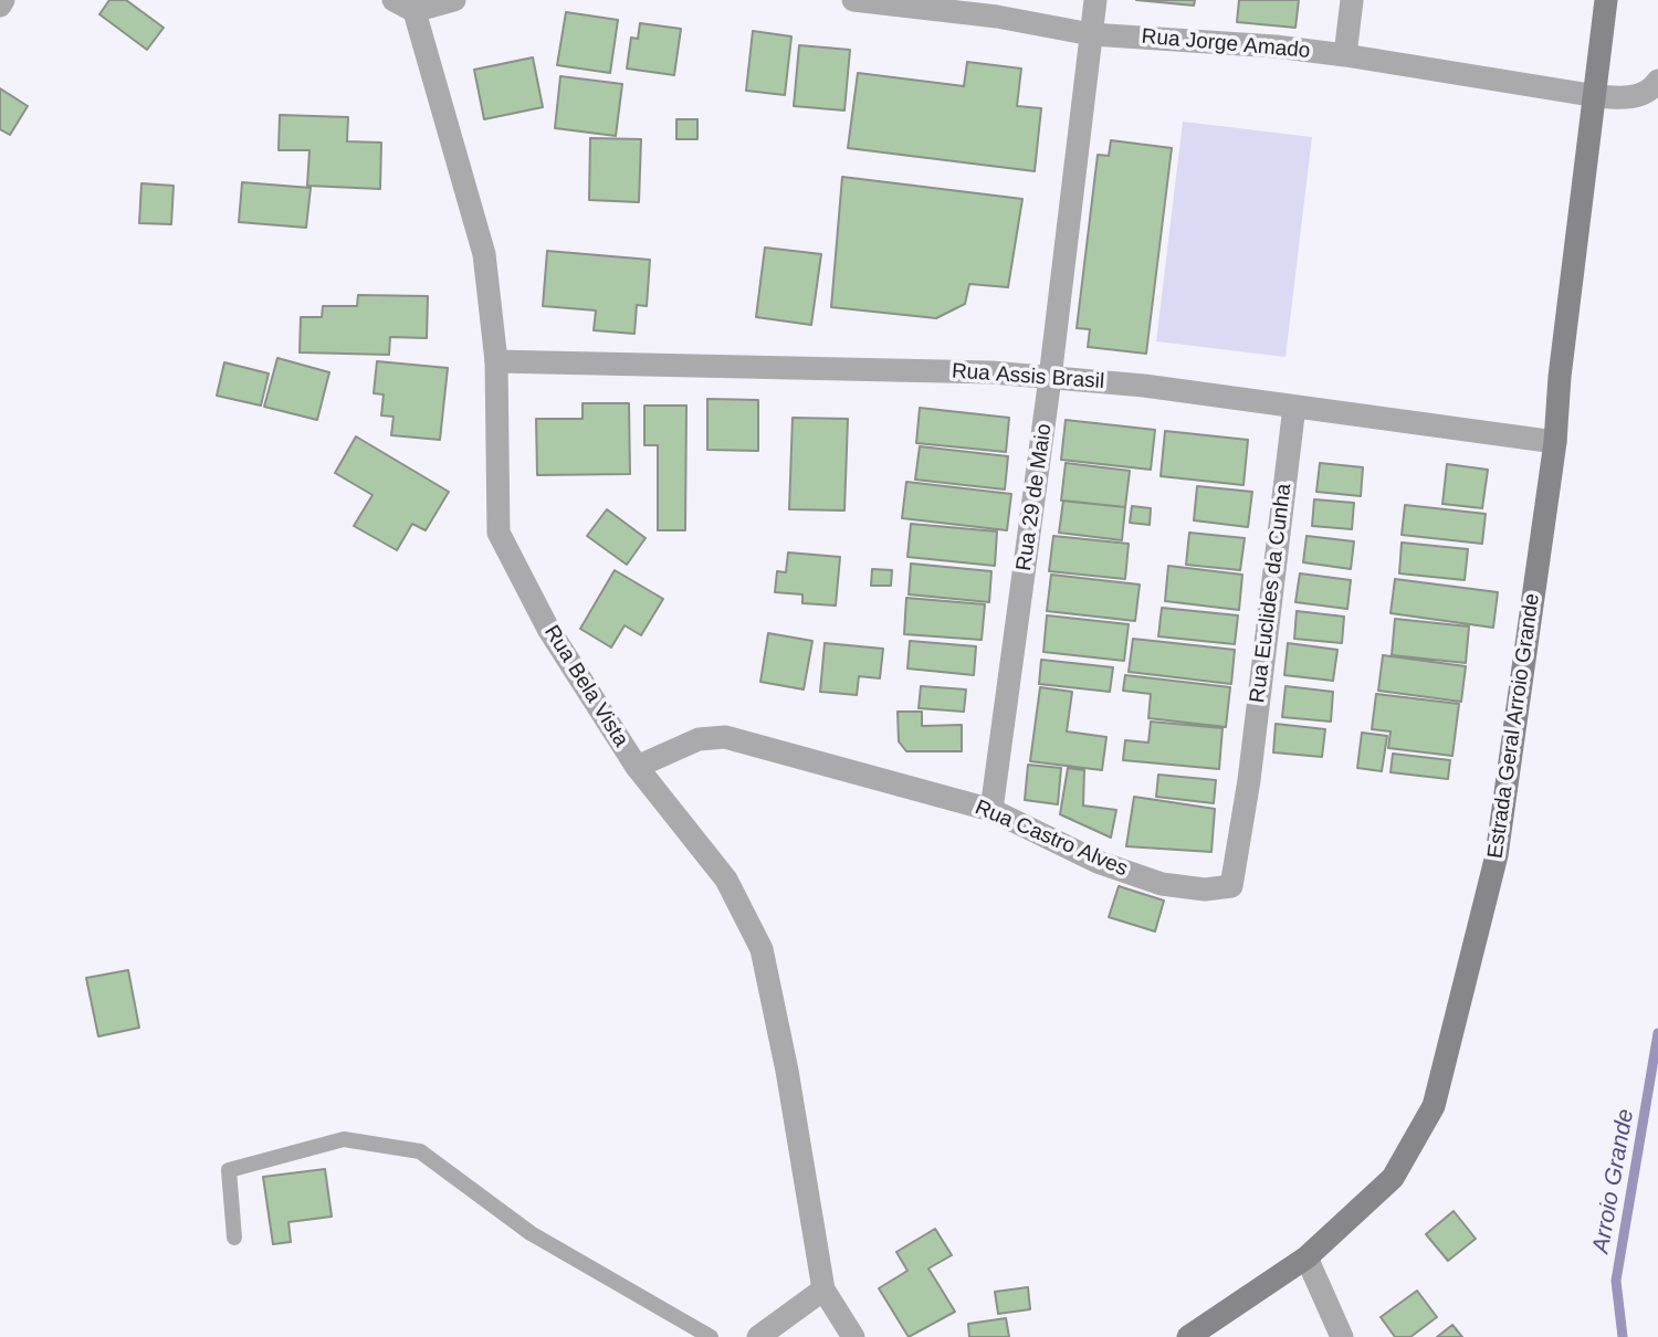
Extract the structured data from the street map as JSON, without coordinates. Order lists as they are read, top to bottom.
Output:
{
  "streets": {
    "main road": ["Estrada Geral Arroio Grande"],
    "street": [
      "Rua Jorge Amado",
      "Rua Assis Brasil",
      "Rua 29 de Maio",
      "Rua Euclides da Cunha",
      "Rua Bela Vista",
      "Rua Castro Alves"
    ]
  },
  "crossings": [
    ["Rua Jorge Amado", "Rua 29 de Maio"],
    ["Rua Jorge Amado", "Estrada Geral Arroio Grande"],
    ["Rua Assis Brasil", "Rua 29 de Maio"],
    ["Rua Assis Brasil", "Rua Euclides da Cunha"],
    ["Rua Assis Brasil", "Rua Bela Vista"],
    ["Rua Assis Brasil", "Estrada Geral Arroio Grande"],
    ["Rua 29 de Maio", "Rua Castro Alves"],
    ["Rua Euclides da Cunha", "Rua Castro Alves"],
    ["Rua Bela Vista", "Rua Castro Alves"]
  ],
  "water": ["Arroio Grande"]
}
